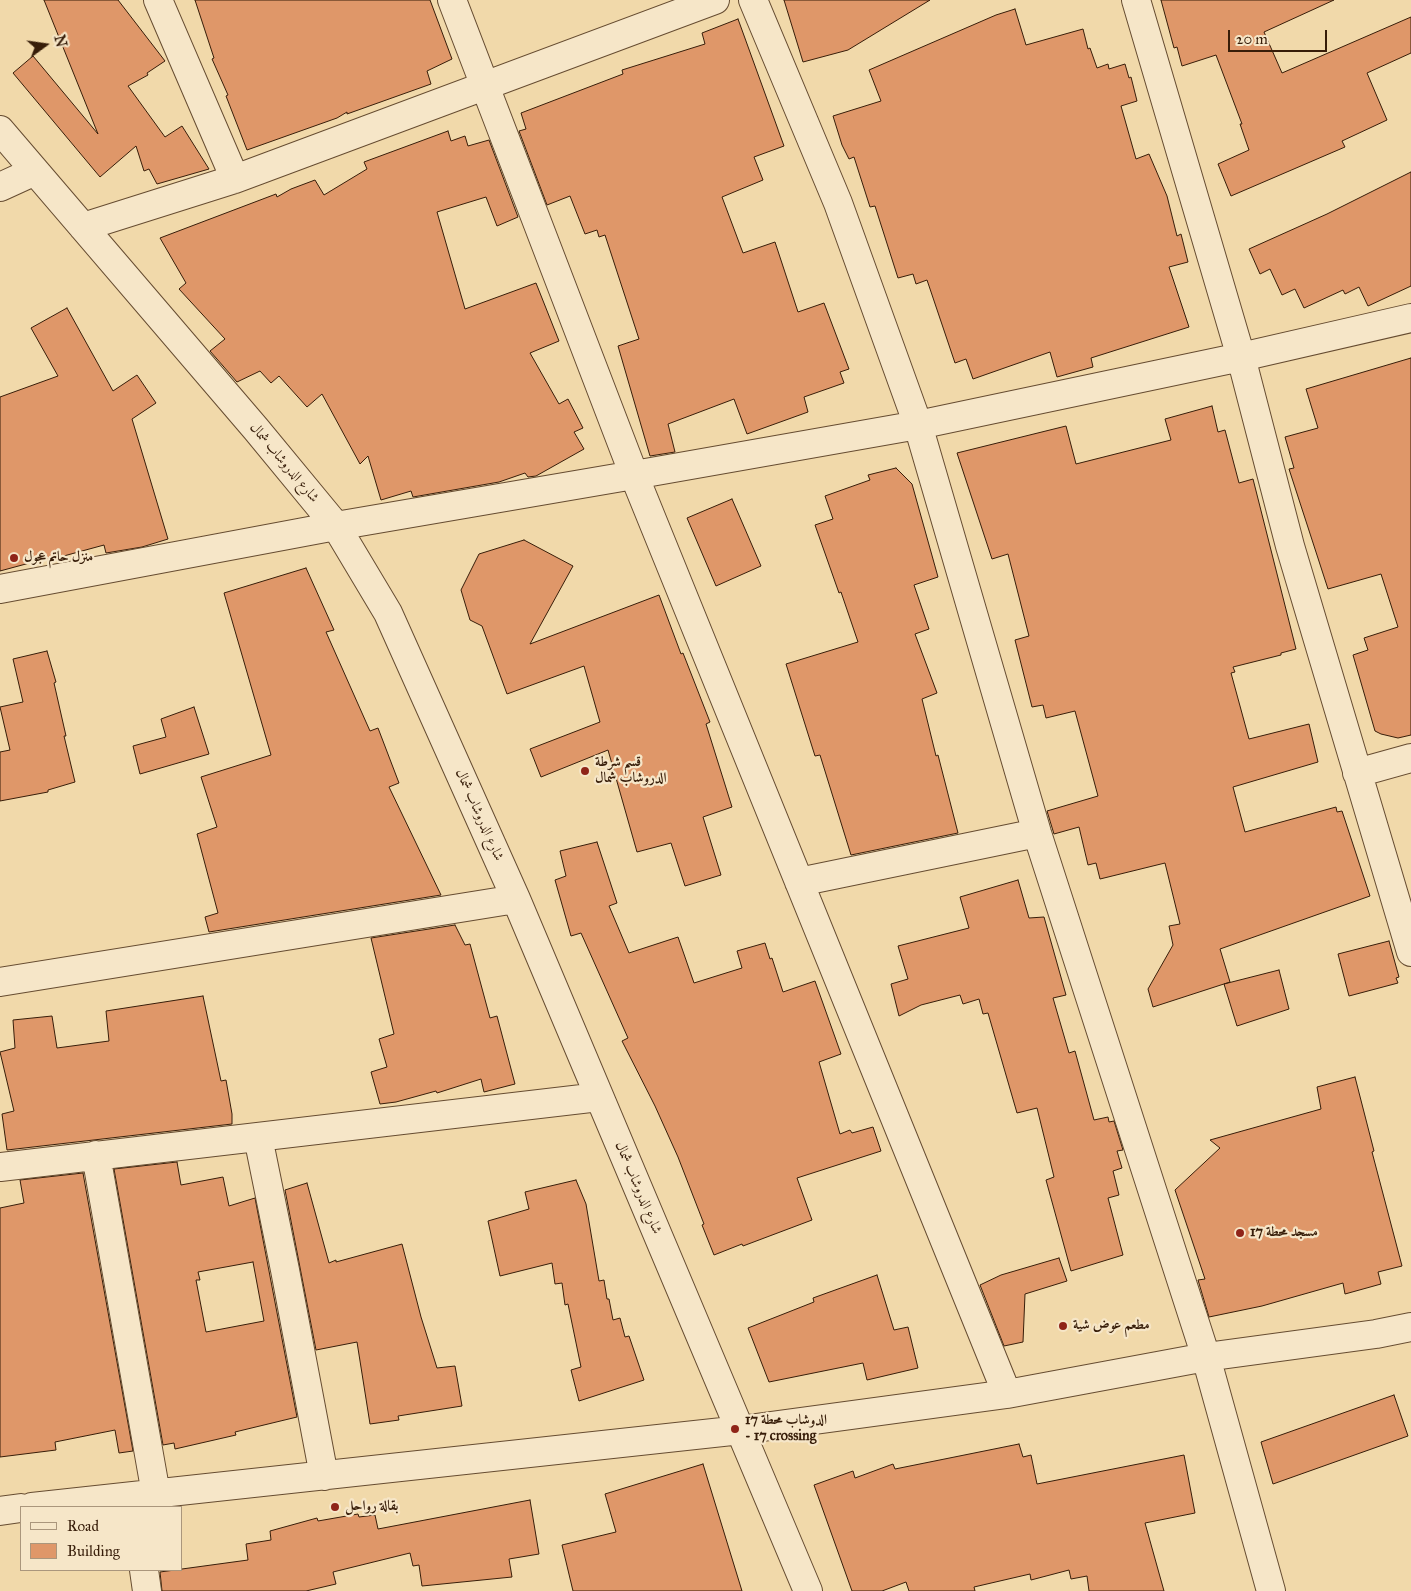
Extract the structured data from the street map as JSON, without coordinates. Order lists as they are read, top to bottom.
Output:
{
  "streets": {
    "street": ["شارع الدروشاب شمال"]
  },
  "places": [
    "منزل حاتم عجول",
    "قسم شرطة الدروشاب شمال",
    "مسجد محطة 17",
    "مطعم عوض شية",
    "الدوشاب محطة 17 - 17 crossing",
    "بقالة رواحل"
  ],
  "legend": ["Road", "Building"],
  "scale_bar": "20 m",
  "north": "right"
}
